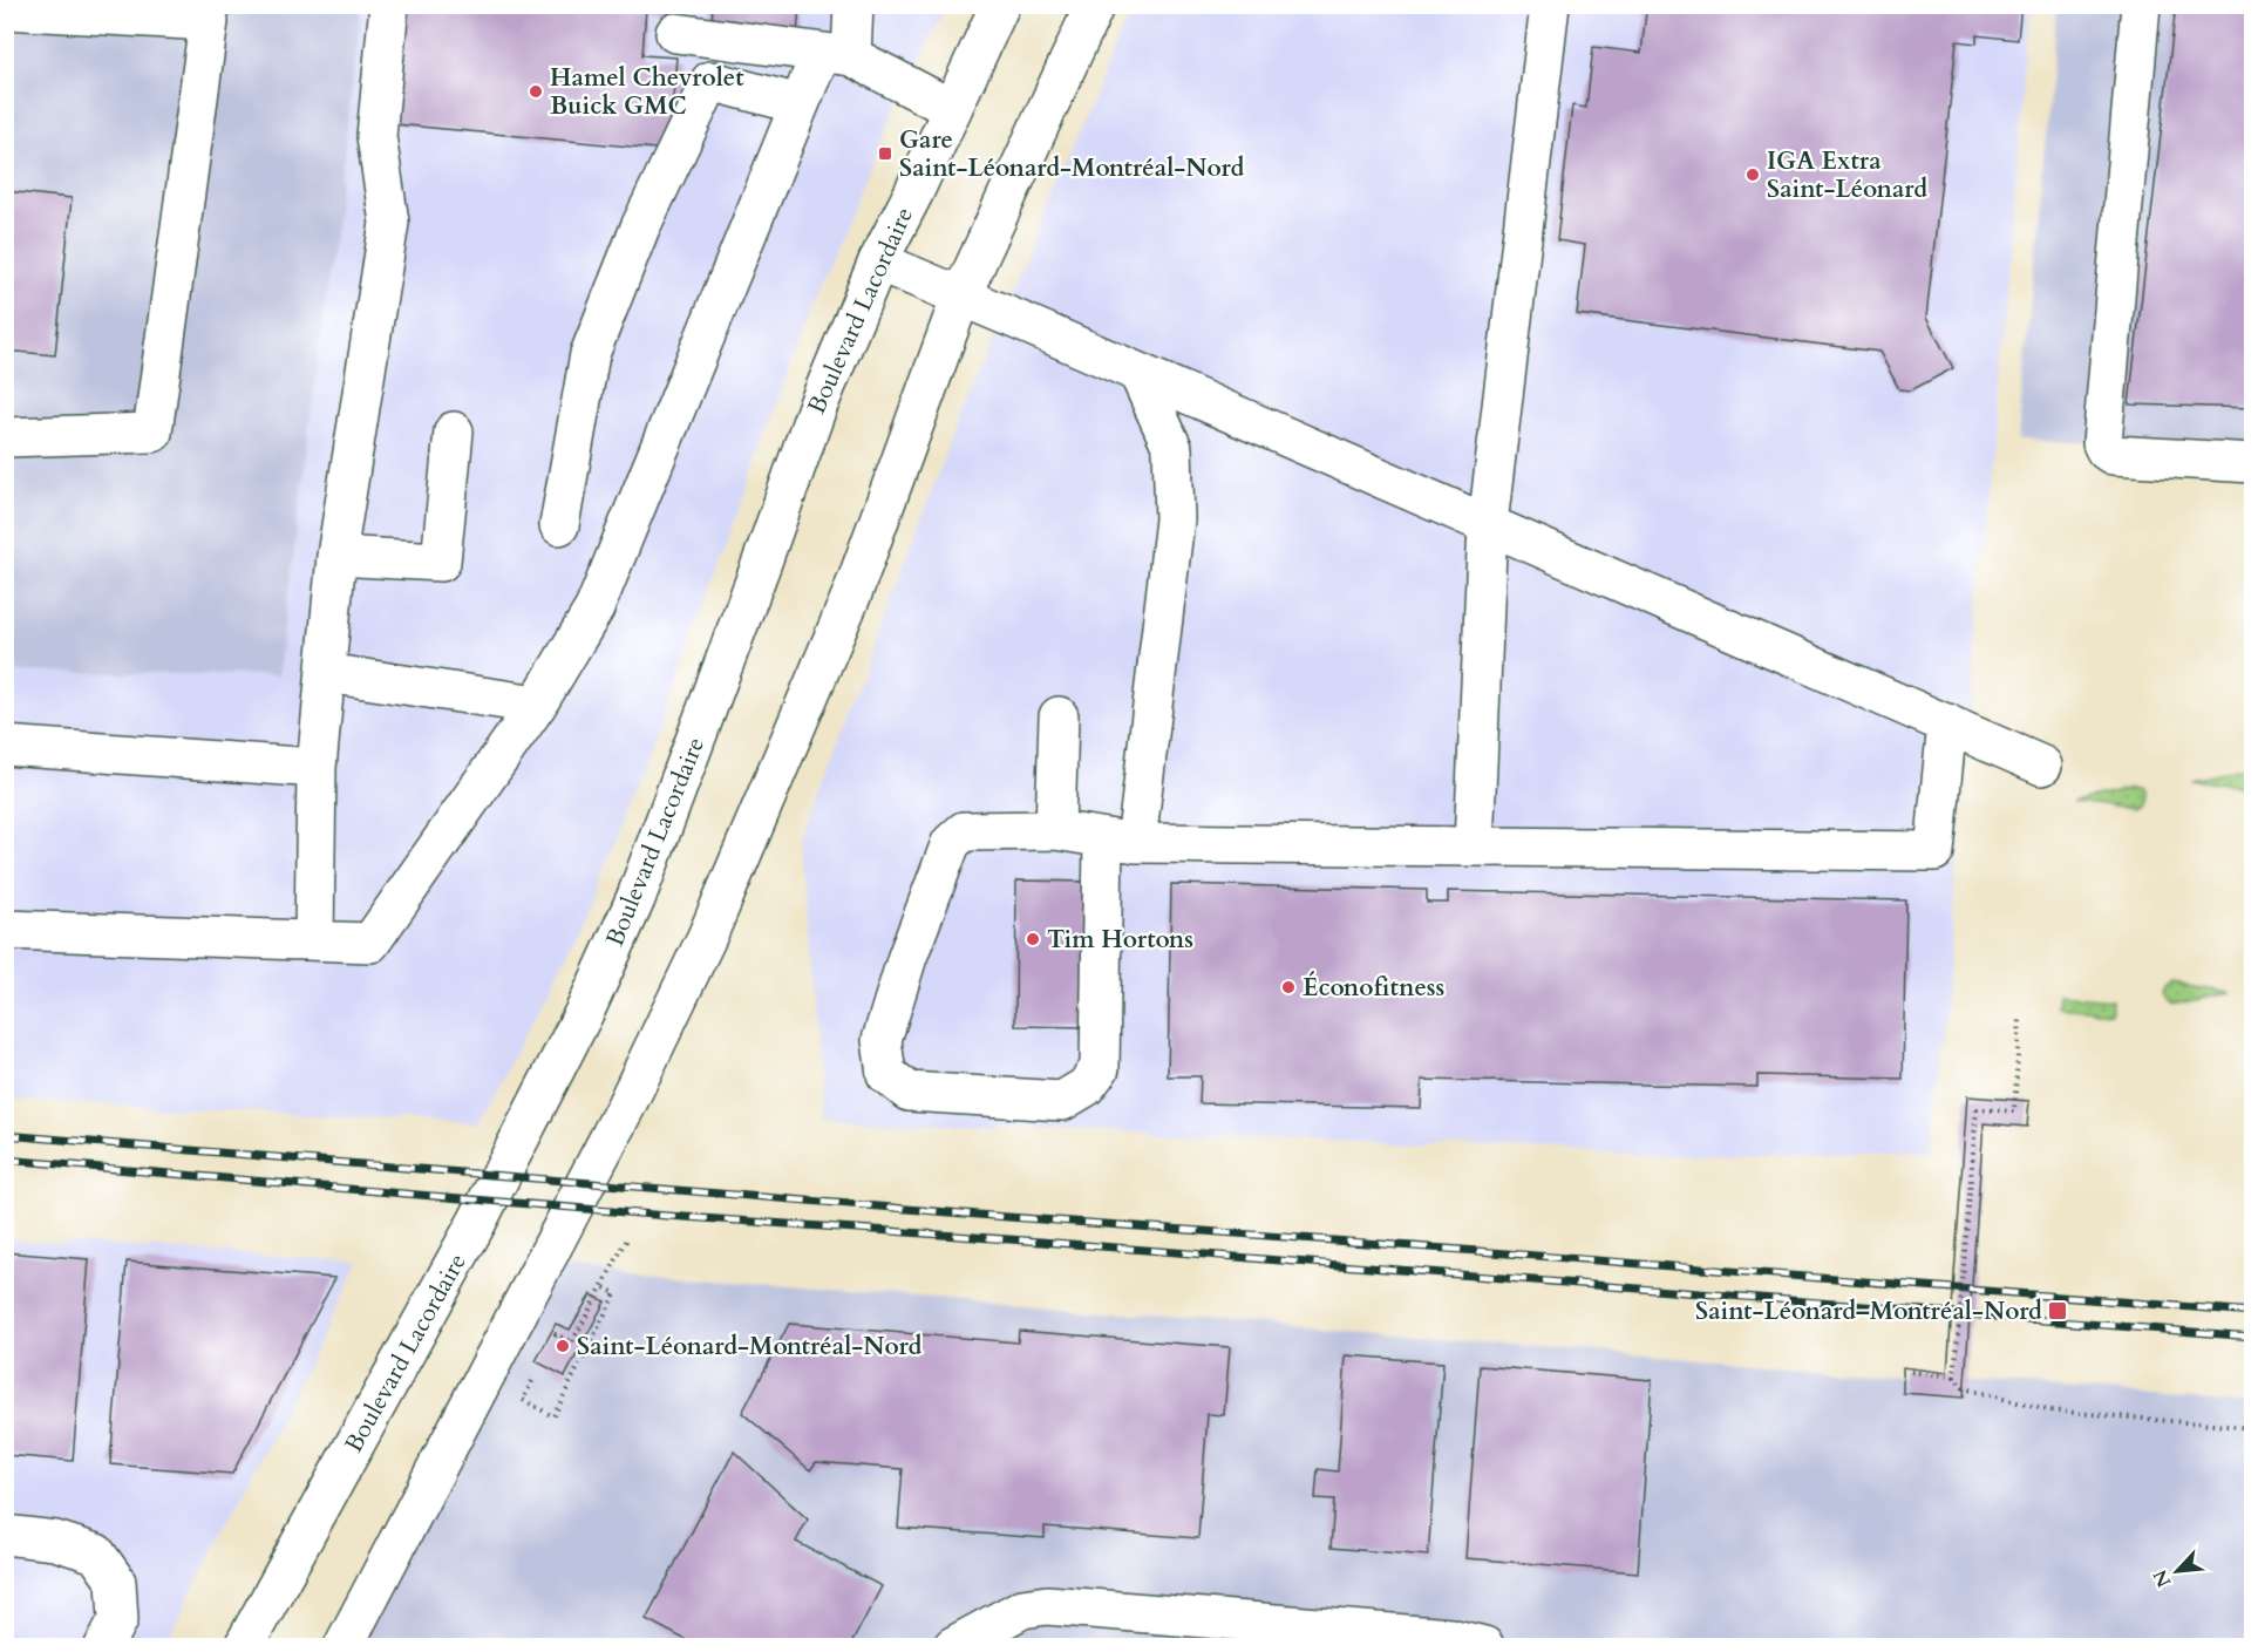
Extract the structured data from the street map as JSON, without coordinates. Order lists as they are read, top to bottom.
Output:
{
  "streets": {
    "main road": ["Boulevard Lacordaire"]
  },
  "places": {
    "other": [
      "Hamel Chevrolet Buick GMC",
      "IGA Extra Saint-Léonard",
      "Tim Hortons",
      "Éconofitness",
      "Saint-Léonard-Montréal-Nord"
    ],
    "transit": ["Gare Saint-Léonard-Montréal-Nord", "Saint-Léonard–Montréal-Nord"]
  },
  "north": "bottom left"
}
